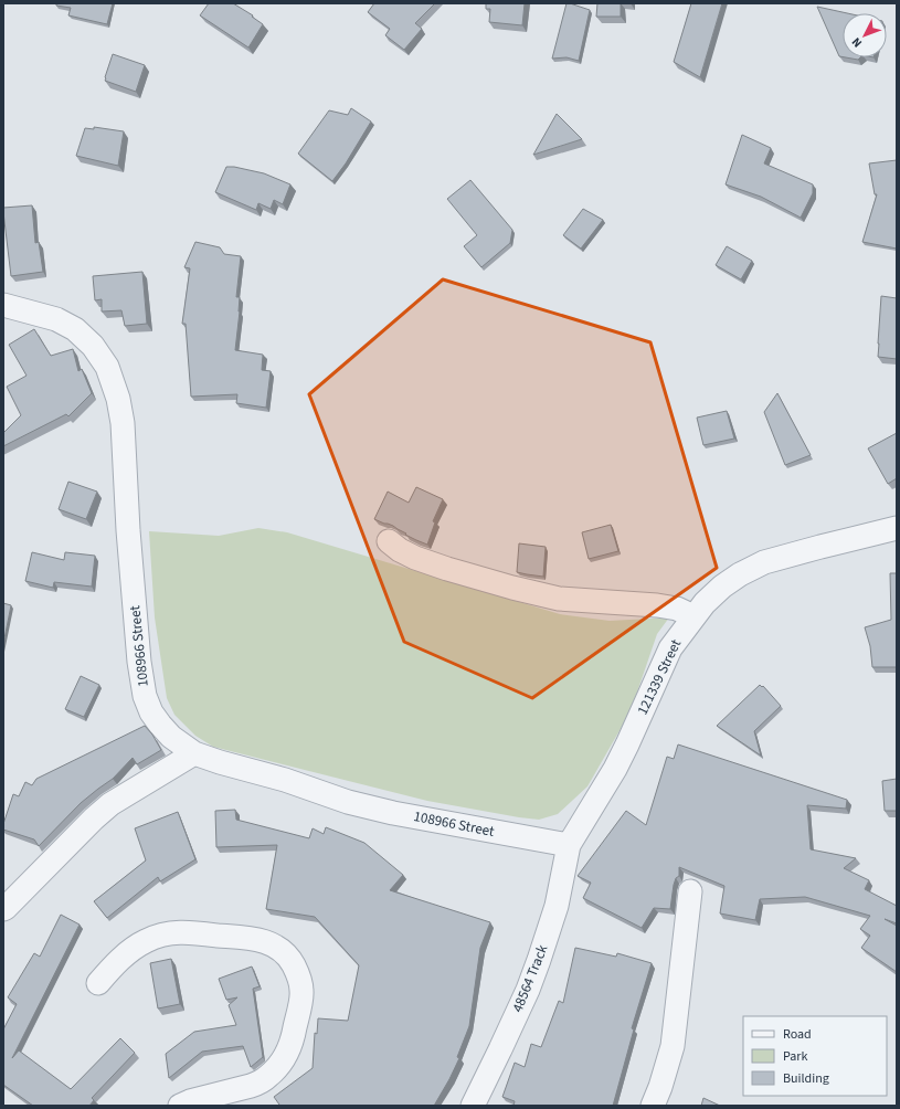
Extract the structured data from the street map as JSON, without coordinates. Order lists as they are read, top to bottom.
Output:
{
  "streets": {
    "street": ["108966 Street", "121339 Street", "48564 Track"]
  },
  "crossings": [
    ["108966 Street", "121339 Street"],
    ["108966 Street", "48564 Track"],
    ["121339 Street", "48564 Track"]
  ],
  "legend": ["Road", "Park", "Building"],
  "north": "bottom left"
}
